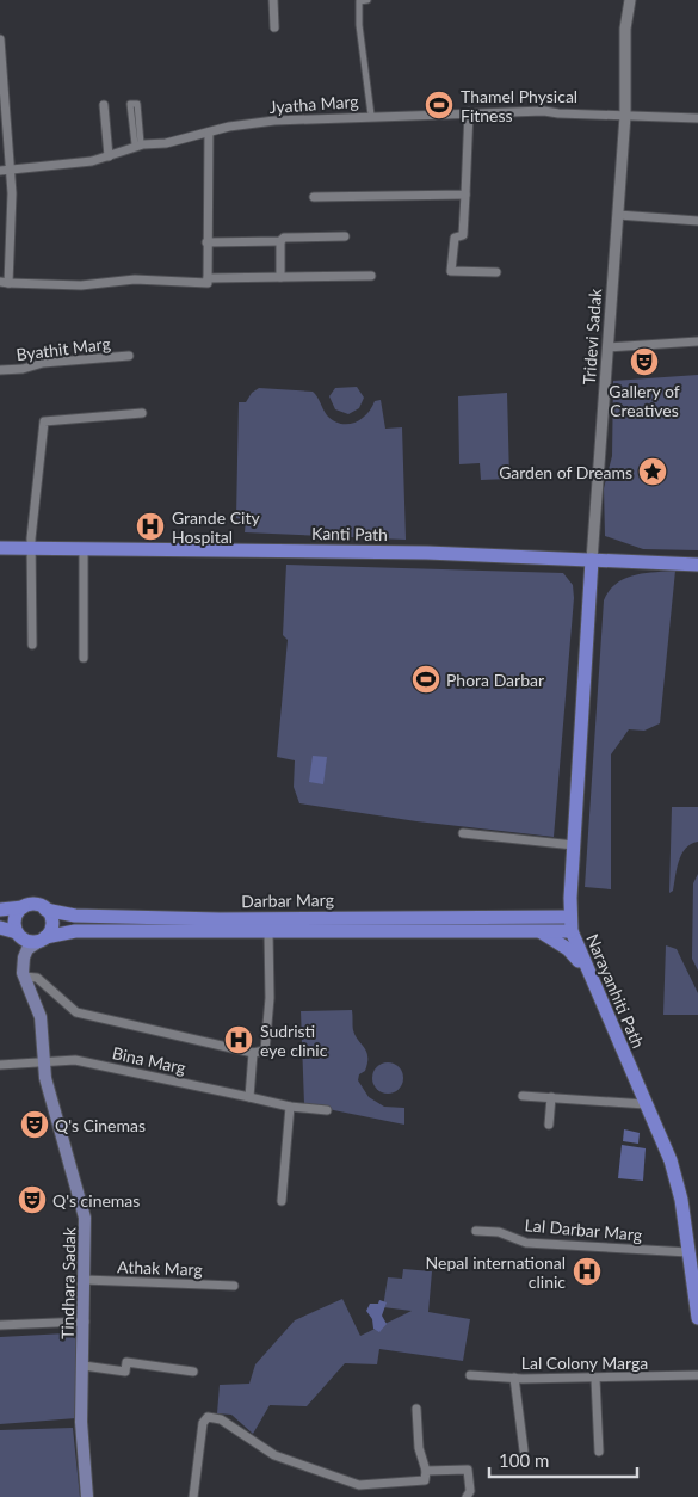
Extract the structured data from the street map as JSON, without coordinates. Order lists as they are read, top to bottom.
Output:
{
  "streets": {
    "main road": [
      "Kanti Path",
      "Darbar Marg",
      "Narayanhiti Path",
      "Tindhara Sadak"
    ],
    "street": [
      "Jyatha Marg",
      "Tridevi Sadak",
      "Byathit Marg",
      "Bina Marg",
      "Lal Darbar Marg",
      "Athak Marg",
      "Lal Colony Marga"
    ]
  },
  "crossings": [
    ["Jyatha Marg", "Tridevi Sadak"],
    ["Tridevi Sadak", "Kanti Path"],
    ["Tridevi Sadak", "Narayanhiti Path"],
    ["Kanti Path", "Narayanhiti Path"],
    ["Darbar Marg", "Narayanhiti Path"],
    ["Narayanhiti Path", "Lal Darbar Marg"],
    ["Bina Marg", "Tindhara Sadak"],
    ["Athak Marg", "Tindhara Sadak"]
  ],
  "places": {
    "sports": ["Thamel Physical Fitness", "Phora Darbar"],
    "theatre": ["Gallery of Creatives", "Q's Cinemas", "Q's cinemas"],
    "place": ["Garden of Dreams"],
    "hospital": ["Grande City Hospital", "Sudristi eye clinic", "Nepal international clinic"]
  },
  "scale_bar": "100 m"
}
